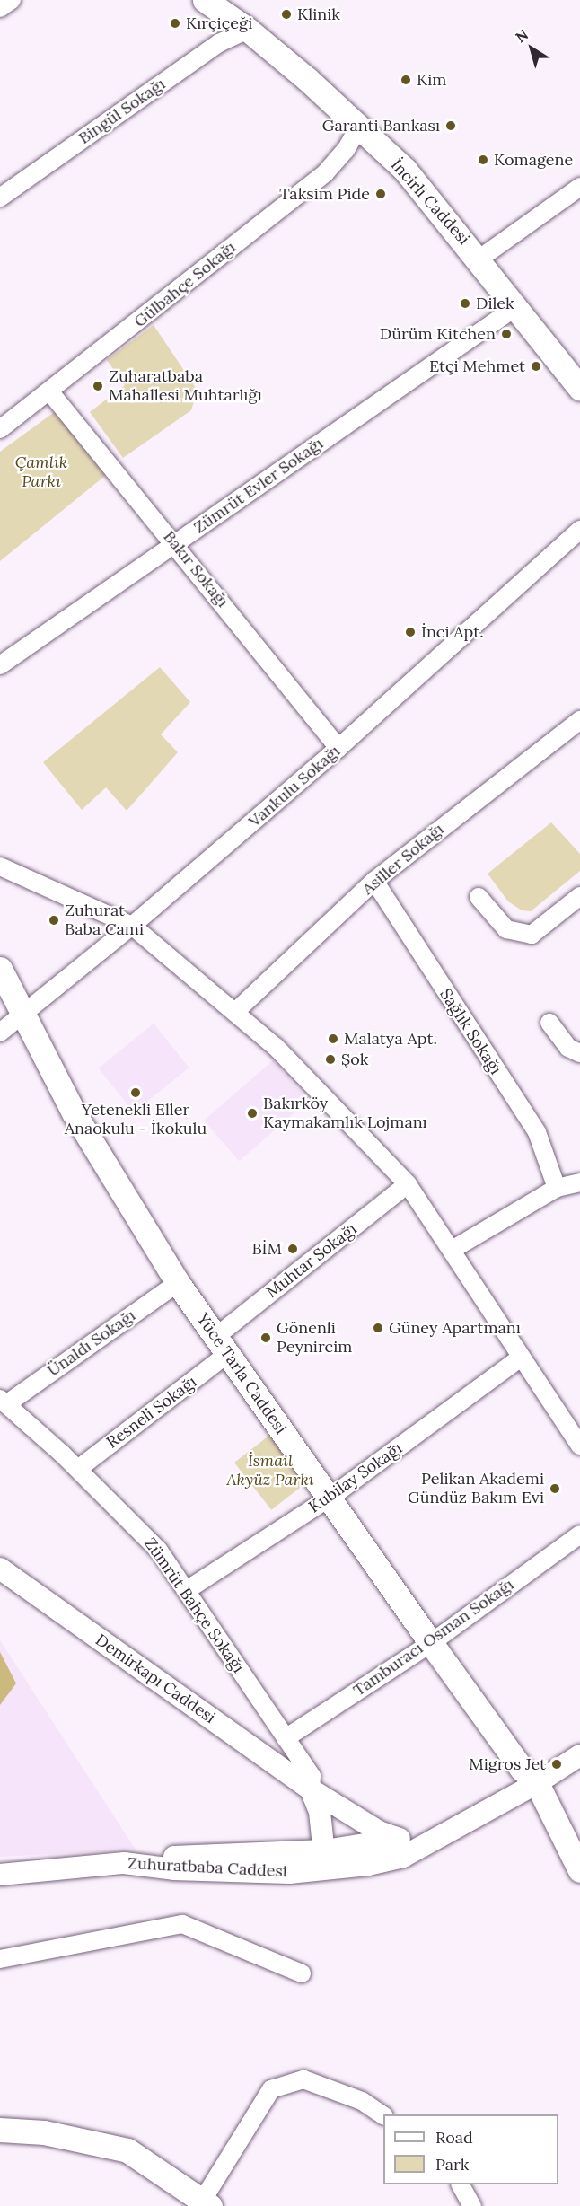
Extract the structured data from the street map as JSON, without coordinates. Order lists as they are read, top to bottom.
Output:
{
  "streets": {
    "main road": ["İncirli Caddesi", "Yüce Tarla Caddesi"],
    "street": [
      "Bingül Sokağı",
      "Gülbahçe Sokağı",
      "Zümrüt Evler Sokağı",
      "Bakır Sokağı",
      "Vankulu Sokağı",
      "Asiller Sokağı",
      "Sağlık Sokağı",
      "Muhtar Sokağı",
      "Ünaldı Sokağı",
      "Resneli Sokağı",
      "Kubilay Sokağı",
      "Zümrüt Bahçe Sokağı",
      "Tamburacı Osman Sokağı",
      "Demirkapı Caddesi",
      "Zuhuratbaba Caddesi"
    ]
  },
  "crossings": [
    ["Bingül Sokağı", "İncirli Caddesi"],
    ["İncirli Caddesi", "Gülbahçe Sokağı"],
    ["İncirli Caddesi", "Zümrüt Evler Sokağı"],
    ["Gülbahçe Sokağı", "Bakır Sokağı"],
    ["Zümrüt Evler Sokağı", "Bakır Sokağı"],
    ["Bakır Sokağı", "Vankulu Sokağı"],
    ["Vankulu Sokağı", "Yüce Tarla Caddesi"],
    ["Asiller Sokağı", "Sağlık Sokağı"],
    ["Muhtar Sokağı", "Yüce Tarla Caddesi"],
    ["Muhtar Sokağı", "Resneli Sokağı"],
    ["Ünaldı Sokağı", "Yüce Tarla Caddesi"],
    ["Ünaldı Sokağı", "Zümrüt Bahçe Sokağı"],
    ["Yüce Tarla Caddesi", "Resneli Sokağı"],
    ["Yüce Tarla Caddesi", "Kubilay Sokağı"],
    ["Yüce Tarla Caddesi", "Tamburacı Osman Sokağı"],
    ["Yüce Tarla Caddesi", "Zuhuratbaba Caddesi"],
    ["Resneli Sokağı", "Zümrüt Bahçe Sokağı"],
    ["Kubilay Sokağı", "Zümrüt Bahçe Sokağı"],
    ["Zümrüt Bahçe Sokağı", "Tamburacı Osman Sokağı"],
    ["Zümrüt Bahçe Sokağı", "Demirkapı Caddesi"]
  ],
  "parks": ["Çamlık Parkı", "İsmail Akyüz Parkı"],
  "places": [
    "Klinik",
    "Kırçiçeği",
    "Kim",
    "Garanti Bankası",
    "Komagene",
    "Taksim Pide",
    "Dilek",
    "Dürüm Kitchen",
    "Etçi Mehmet",
    "Zuharatbaba Mahallesi Muhtarlığı",
    "İnci Apt.",
    "Zuhurat Baba Cami",
    "Malatya Apt.",
    "Şok",
    "Yetenekli Eller Anaokulu - İkokulu",
    "Bakırköy Kaymakamlık Lojmanı",
    "BİM",
    "Güney Apartmanı",
    "Gönenli Peynircim",
    "Pelikan Akademi Gündüz Bakım Evi",
    "Migros Jet"
  ],
  "legend": ["Road", "Park"],
  "north": "top left"
}
